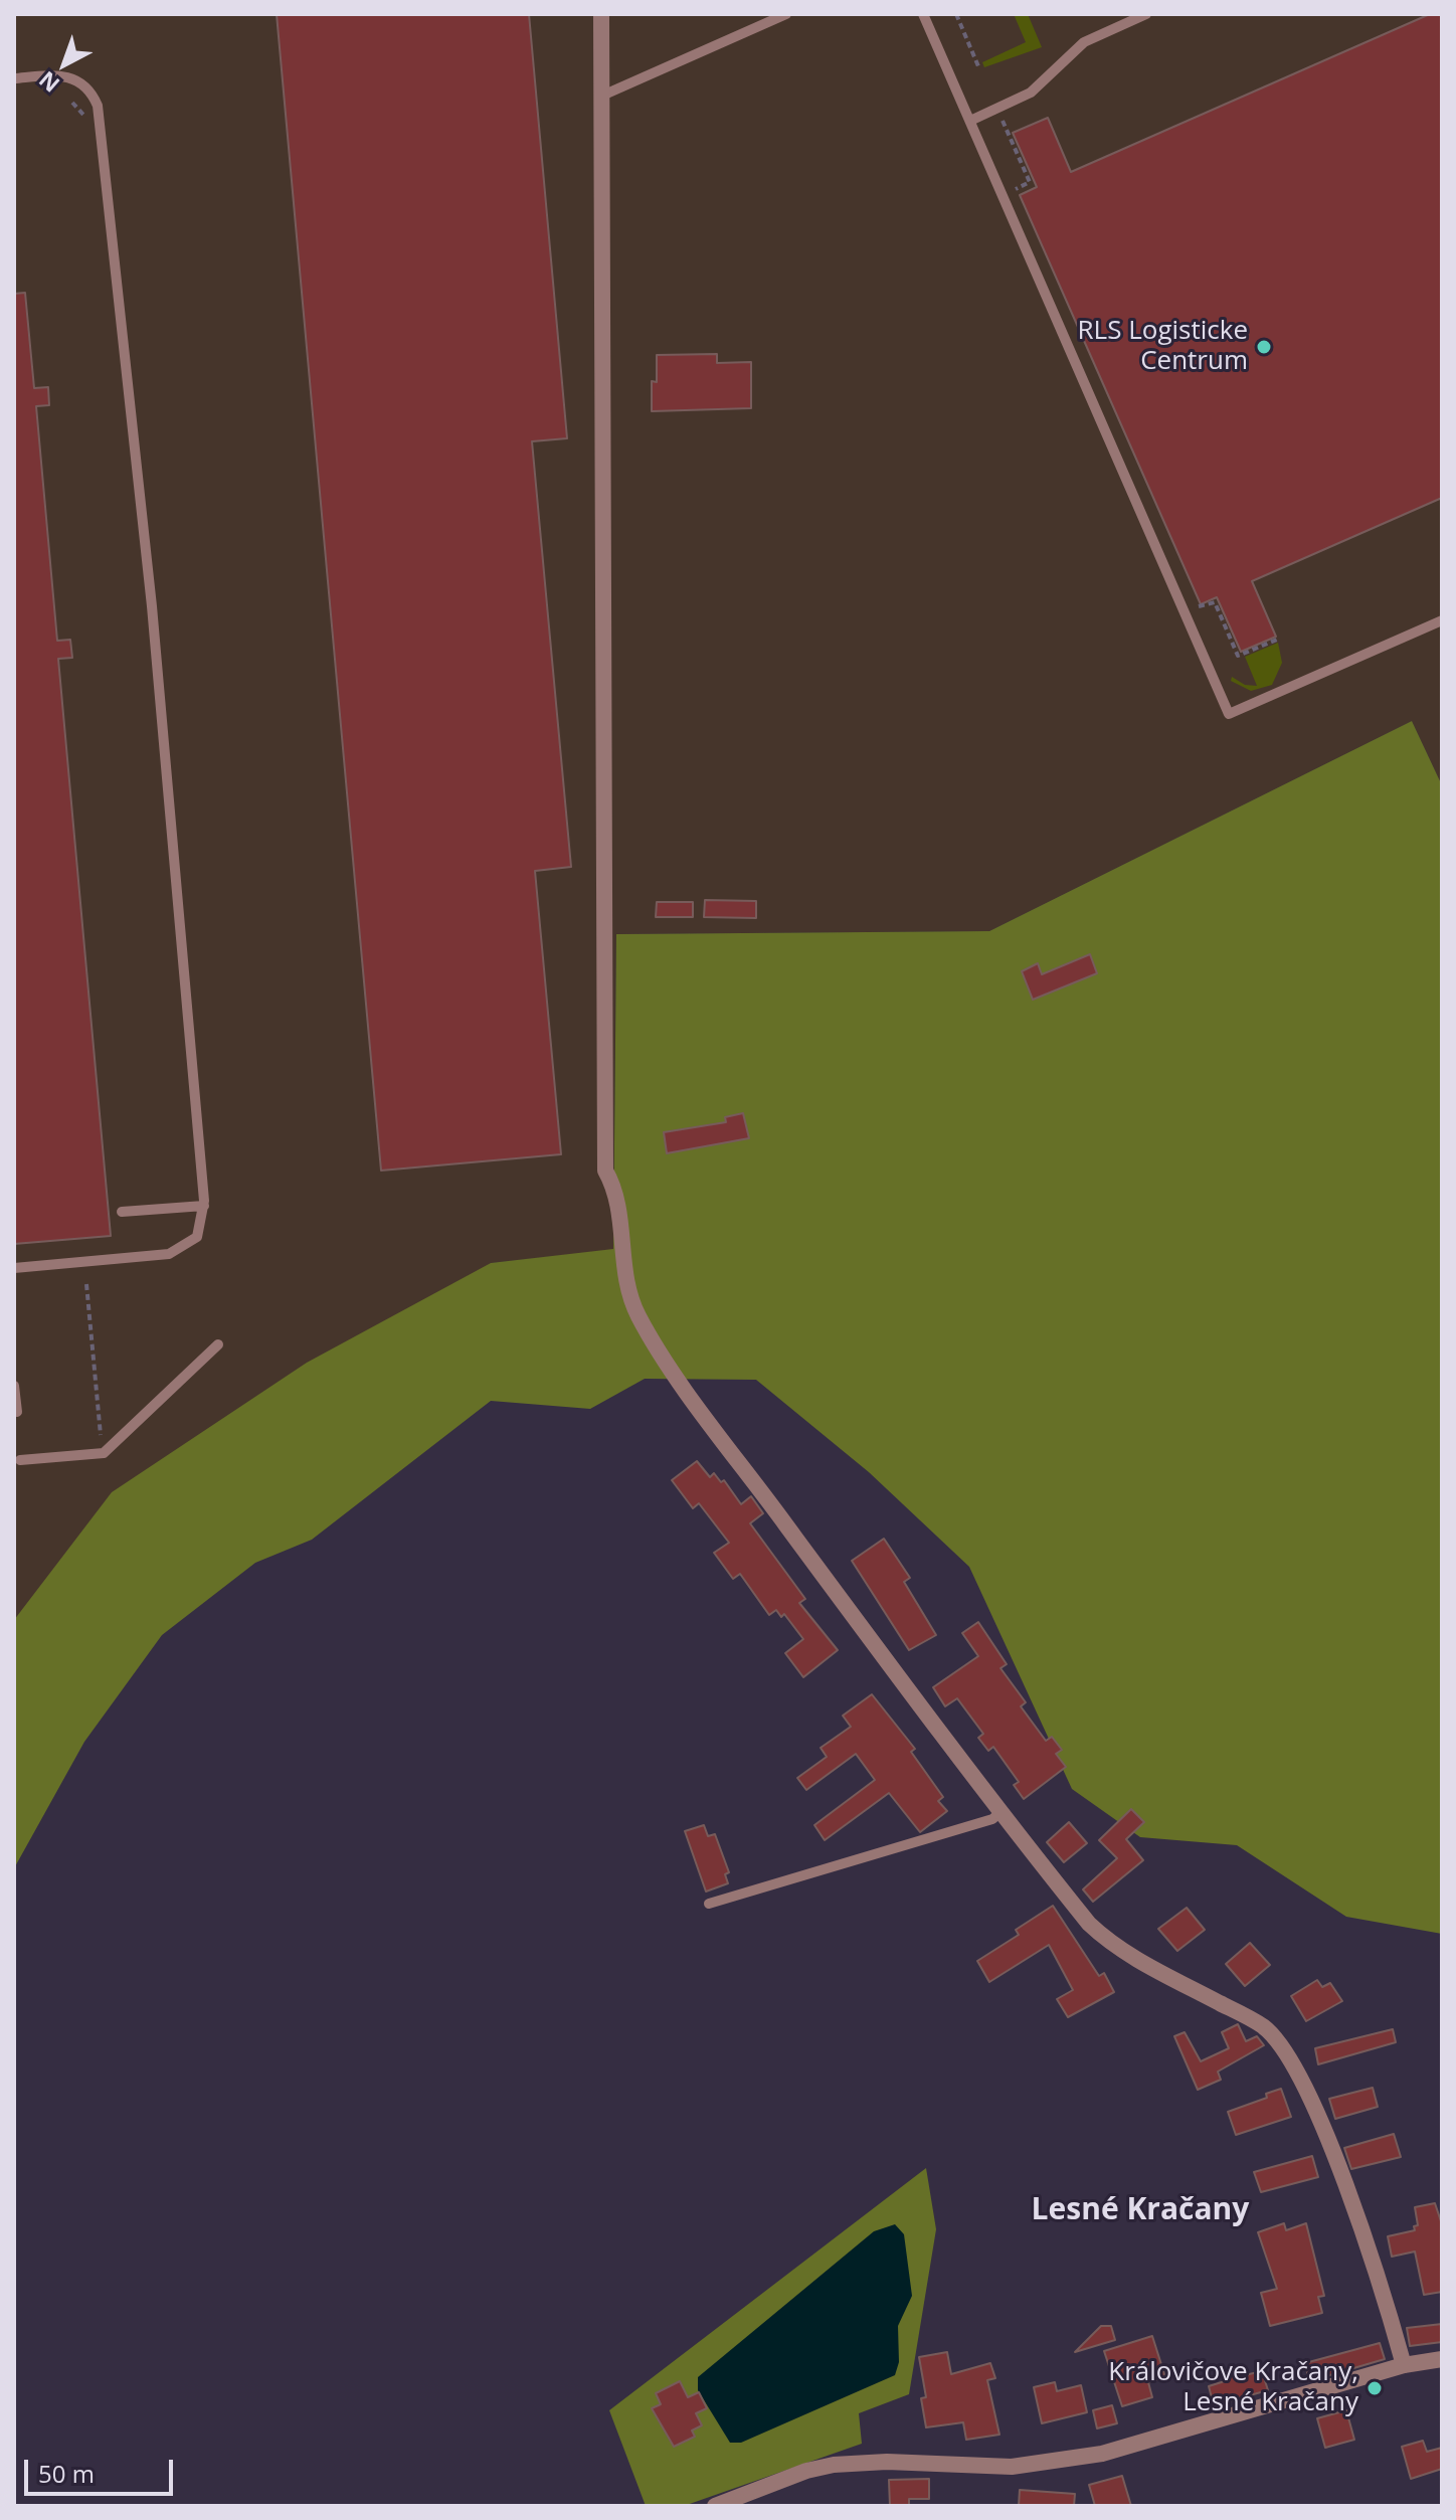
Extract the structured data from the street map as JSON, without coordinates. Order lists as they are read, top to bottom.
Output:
{
  "districts": ["Lesné Kračany"],
  "places": ["RLS Logisticke Centrum", "Královičove Kračany, Lesné Kračany"],
  "scale_bar": "50 m",
  "north": "bottom left"
}
